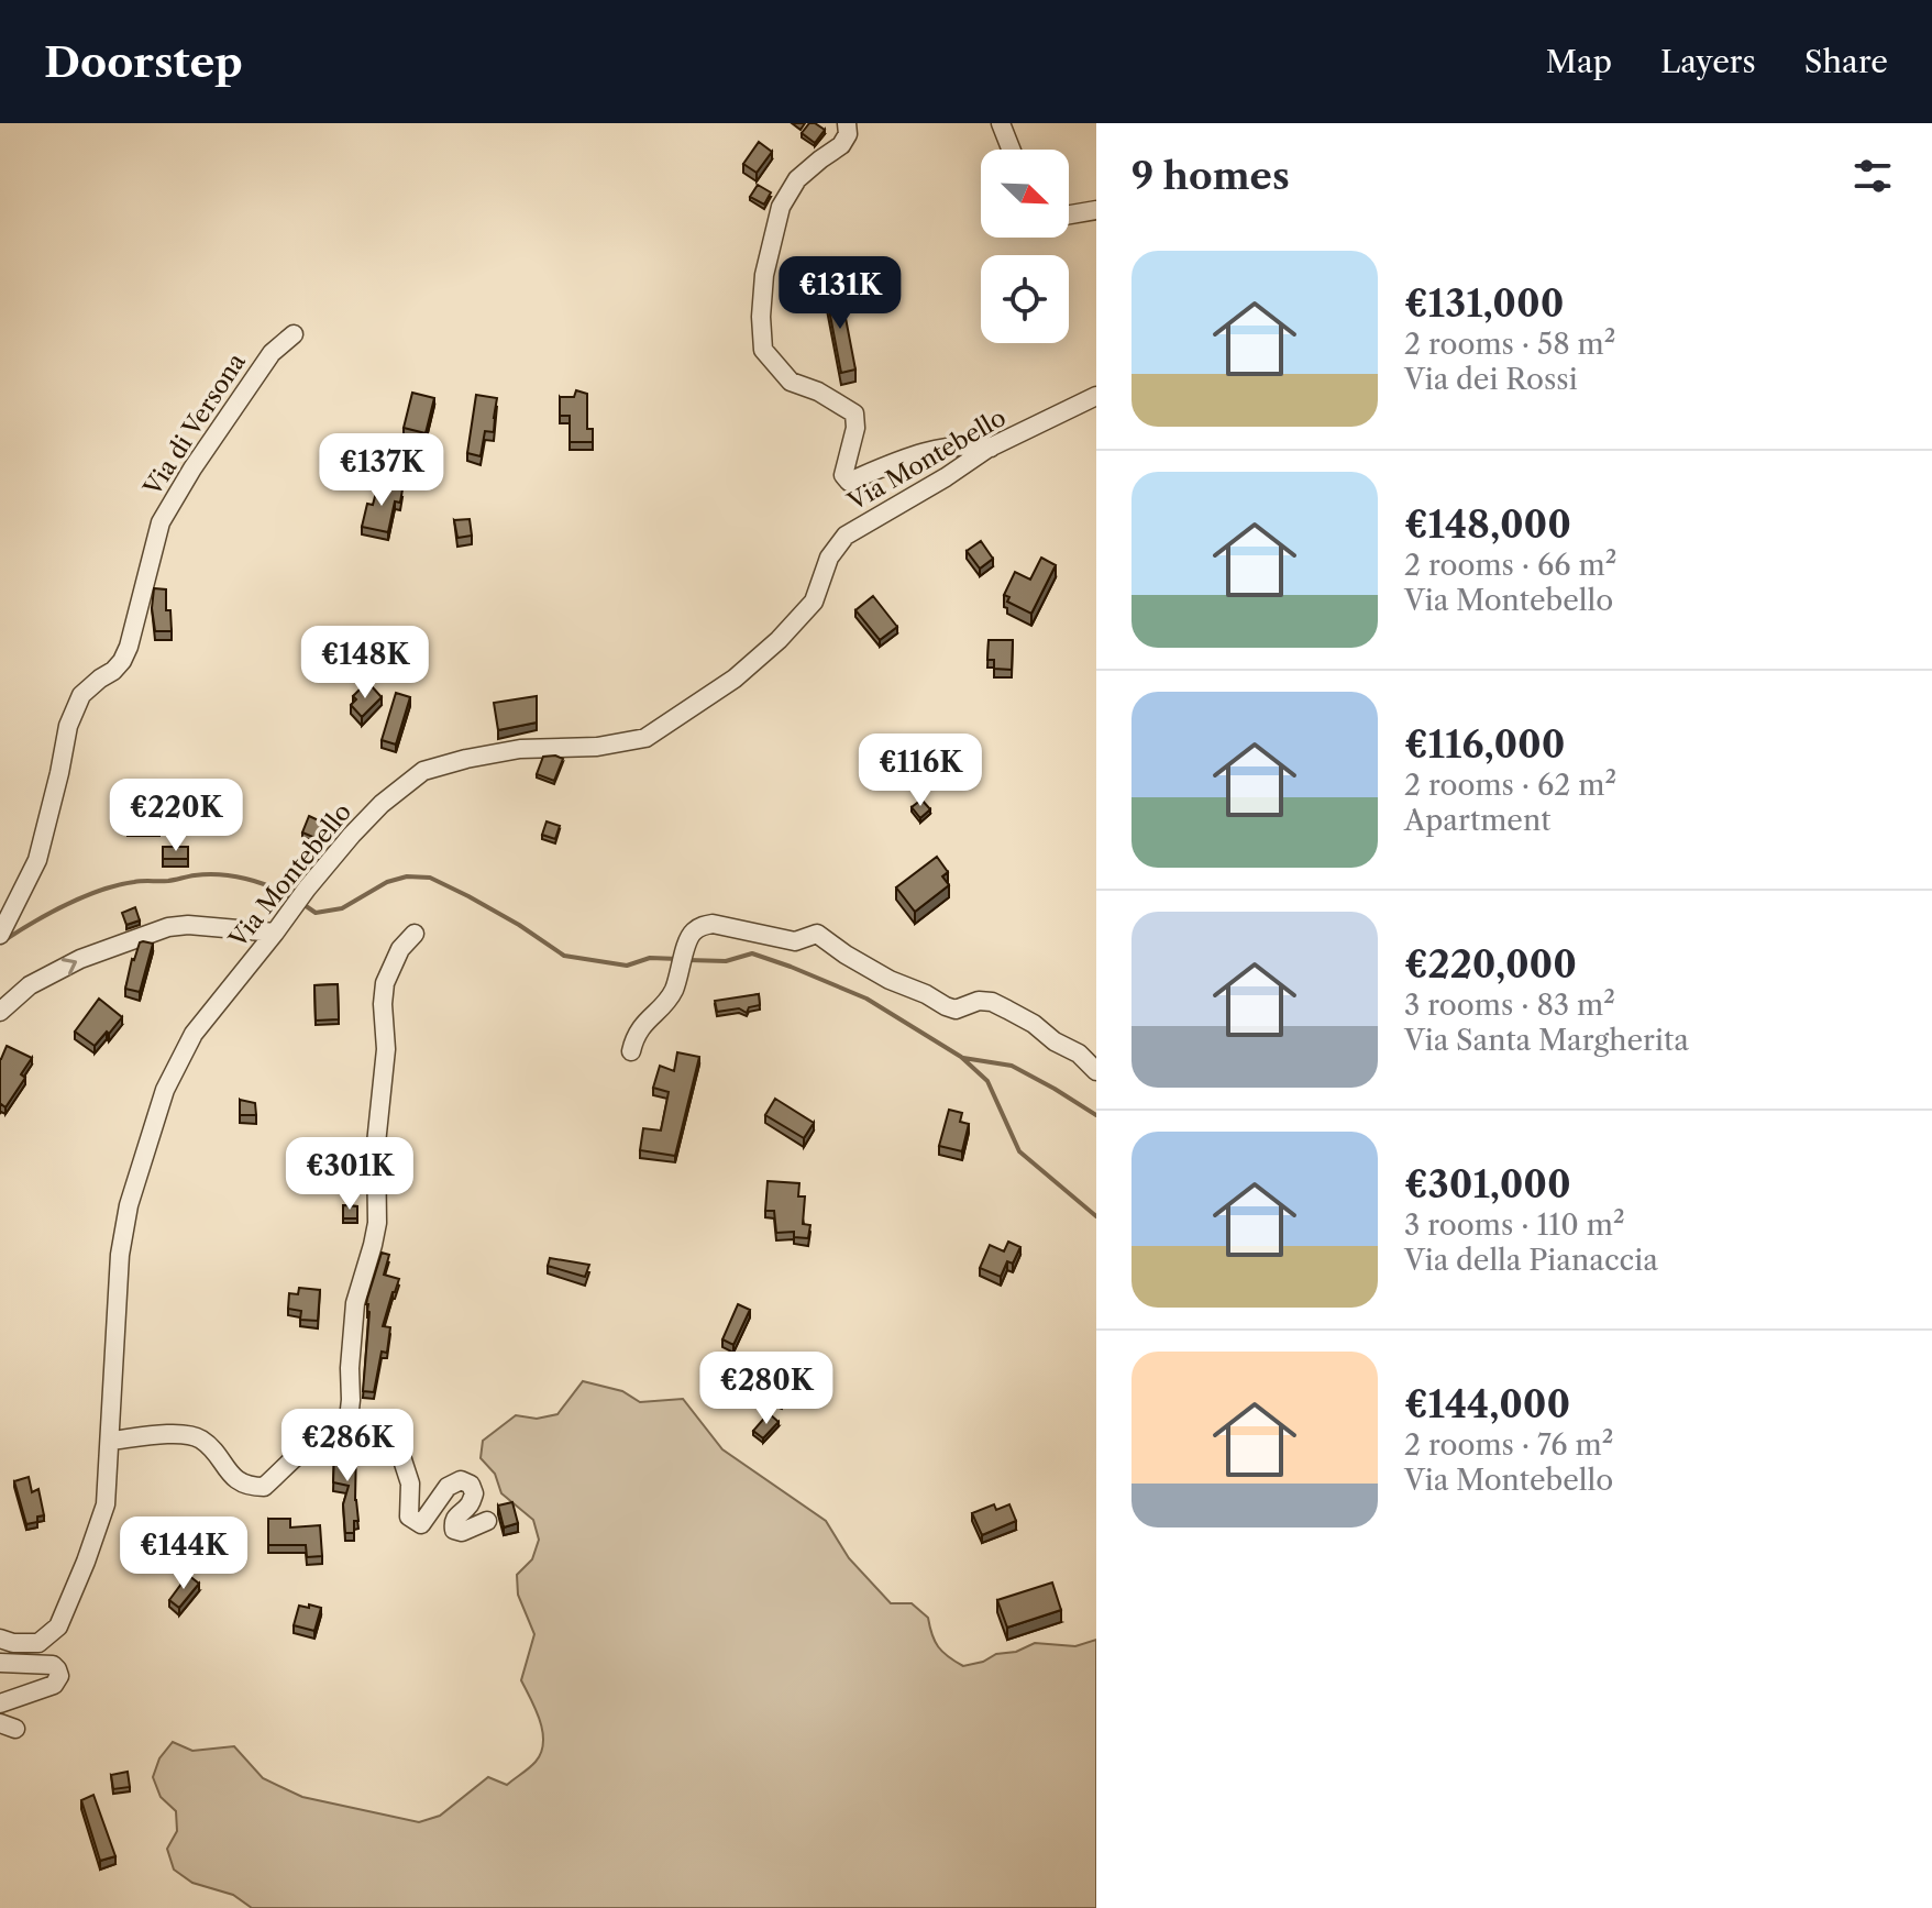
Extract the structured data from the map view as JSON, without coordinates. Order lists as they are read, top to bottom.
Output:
{
  "streets": {
    "street": ["Via di Versona", "Via Montebello"]
  },
  "north": "bottom right",
  "page": {
    "header": "Doorstep",
    "nav": ["Map", "Layers", "Share"],
    "heading": "9 homes",
    "list": [
      {
        "name": "€131,000",
        "note": "2 rooms · 58 m² · Via dei Rossi"
      },
      {
        "name": "€148,000",
        "note": "2 rooms · 66 m² · Via Montebello"
      },
      {
        "name": "€116,000",
        "note": "2 rooms · 62 m² · Apartment"
      },
      {
        "name": "€220,000",
        "note": "3 rooms · 83 m² · Via Santa Margherita"
      },
      {
        "name": "€301,000",
        "note": "3 rooms · 110 m² · Via della Pianaccia"
      },
      {
        "name": "€144,000",
        "note": "2 rooms · 76 m² · Via Montebello"
      }
    ],
    "price": [
      "€131K",
      "€137K",
      "€148K",
      "€116K",
      "€220K",
      "€301K",
      "€280K",
      "€286K",
      "€144K"
    ]
  }
}
